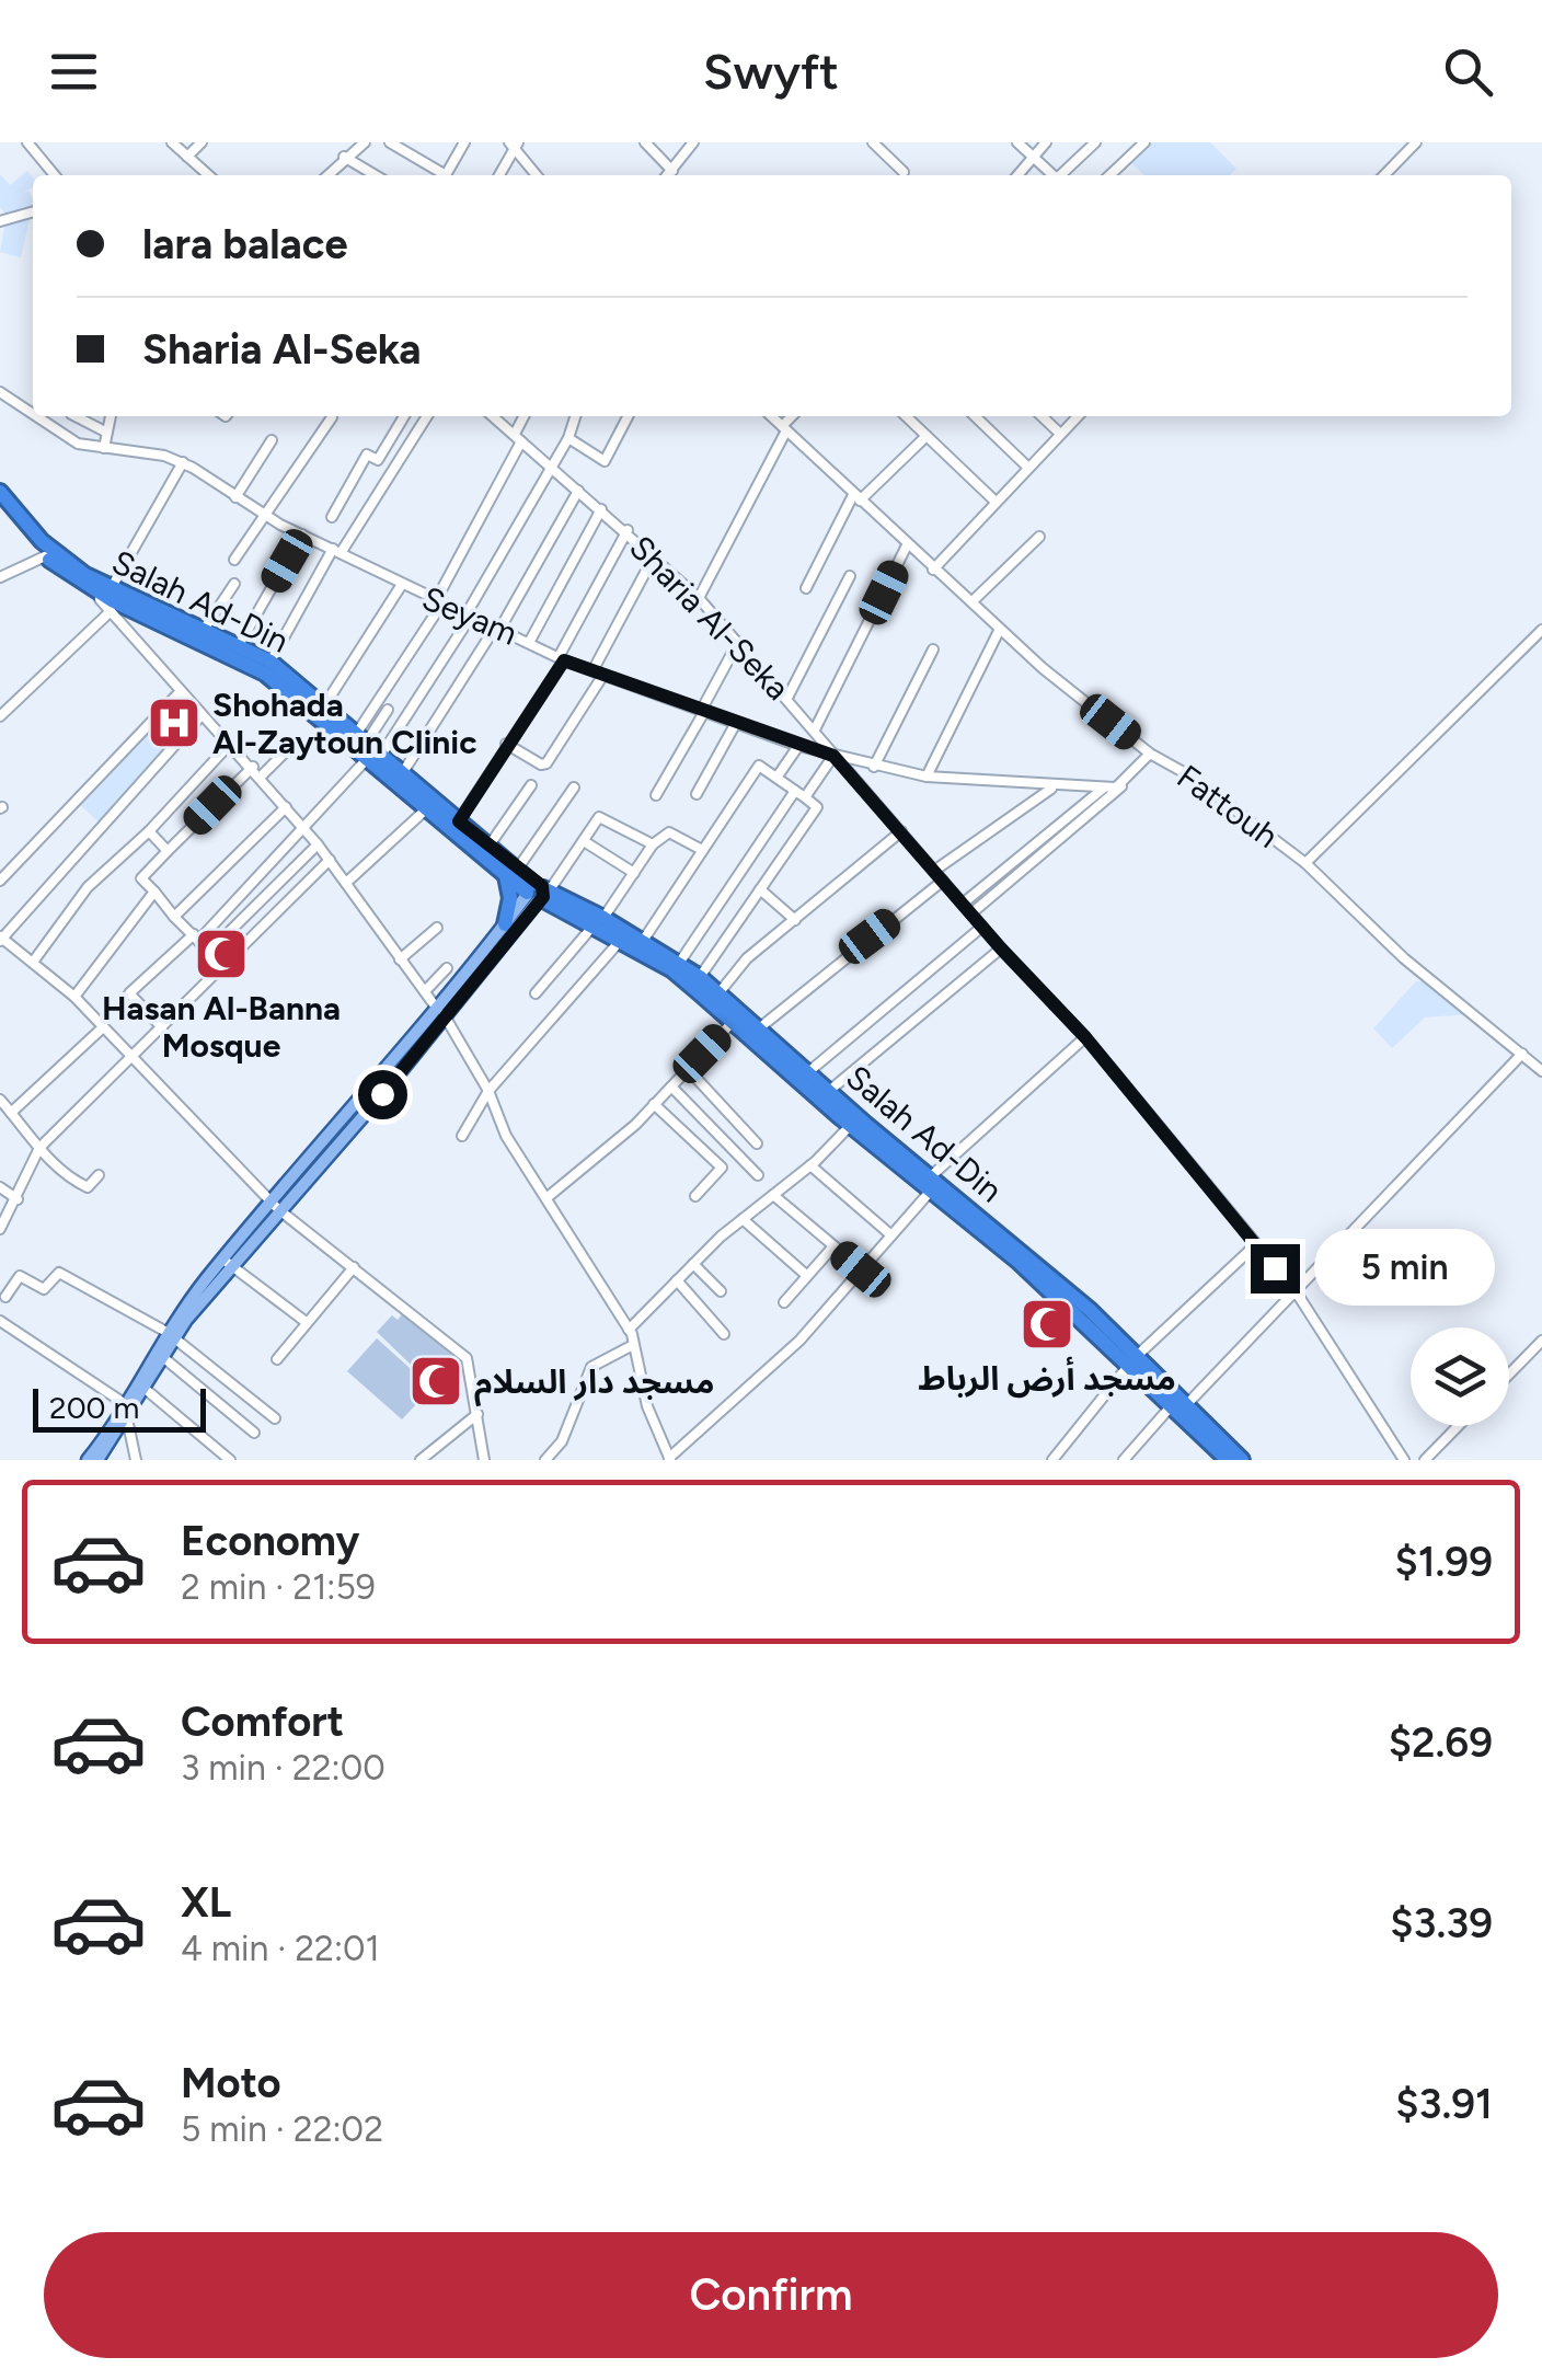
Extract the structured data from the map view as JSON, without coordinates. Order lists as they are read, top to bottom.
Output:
{
  "streets": {
    "highway": ["Salah Ad-Din"],
    "street": ["Seyam", "Sharia Al-Seka", "Fattouh"]
  },
  "crossings": [
    ["Seyam", "Sharia Al-Seka"]
  ],
  "places": {
    "hospital": ["Shohada Al-Zaytoun Clinic"],
    "mosque": ["Hasan Al-Banna Mosque", "مسجد أرض الرباط", "مسجد دار السلام"]
  },
  "scale_bar": "200 m",
  "page": {
    "header": "Swyft",
    "banner": ["lara balace", "Sharia Al-Seka"],
    "bubble": "5 min",
    "scale": "200 m",
    "list": [
      {
        "name": "Economy",
        "note": "2 min · 21:59",
        "value": "$1.99"
      },
      {
        "name": "Comfort",
        "note": "3 min · 22:00",
        "value": "$2.69"
      },
      {
        "name": "XL",
        "note": "4 min · 22:01",
        "value": "$3.39"
      },
      {
        "name": "Moto",
        "note": "5 min · 22:02",
        "value": "$3.91"
      }
    ],
    "buttons": "Confirm"
  }
}
